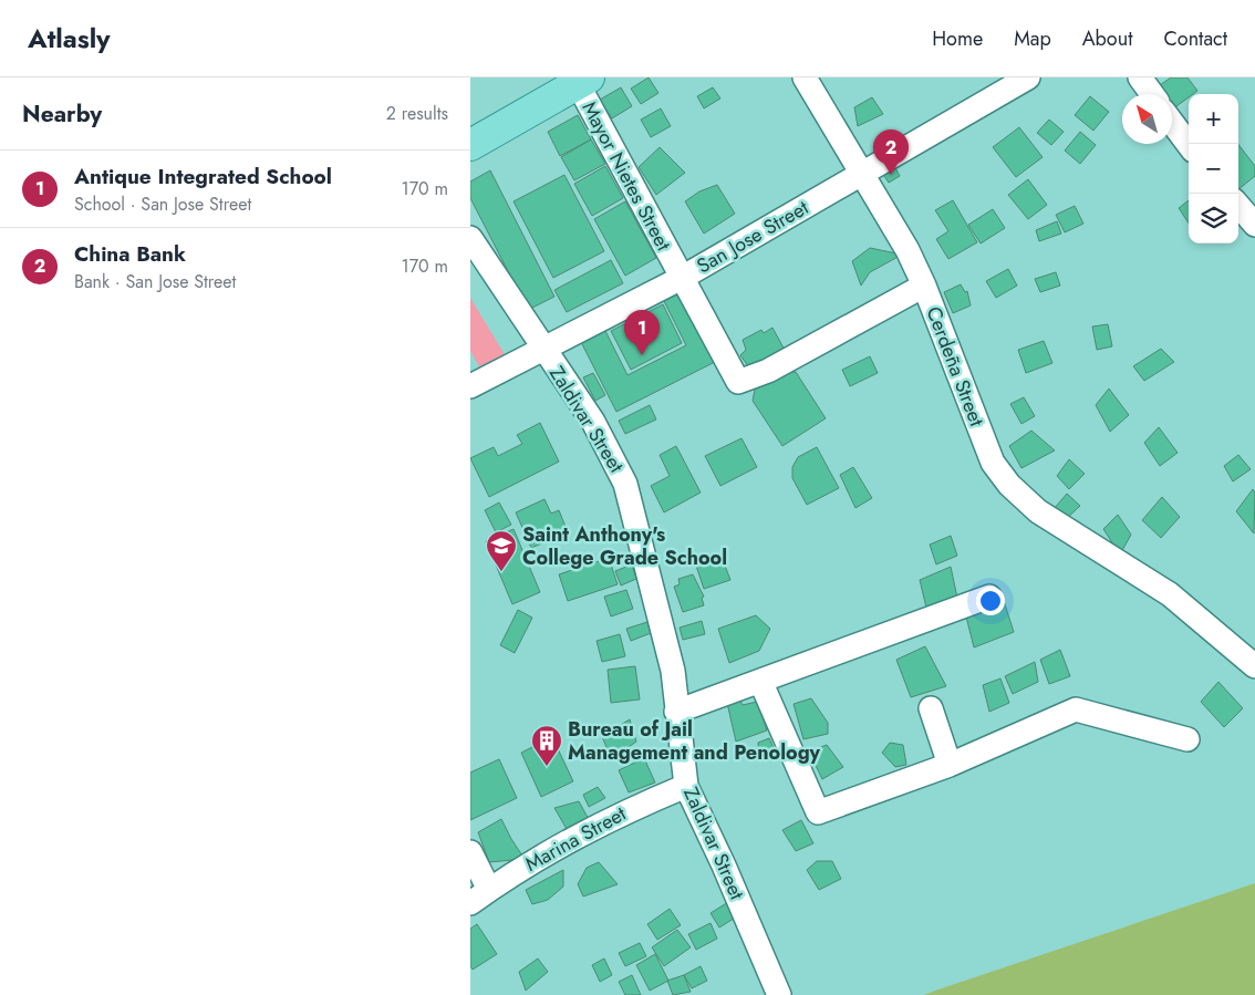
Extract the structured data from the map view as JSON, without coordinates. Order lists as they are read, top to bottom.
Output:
{
  "streets": {
    "street": [
      "Mayor Nietes Street",
      "San Jose Street",
      "Cerdeña Street",
      "Zaldivar Street",
      "Marina Street"
    ]
  },
  "crossings": [
    ["Mayor Nietes Street", "San Jose Street"],
    ["Mayor Nietes Street", "Cerdeña Street"],
    ["San Jose Street", "Cerdeña Street"],
    ["San Jose Street", "Zaldivar Street"],
    ["Zaldivar Street", "Marina Street"]
  ],
  "places": {
    "school or university": ["Saint Anthony's College Grade School"],
    "building": ["Bureau of Jail Management and Penology"]
  },
  "north": "top left",
  "page": {
    "header": "Atlasly",
    "nav": [
      "Home",
      "Map",
      "About",
      "Contact"
    ],
    "heading": ["Nearby", "2 results"],
    "map_buttons": ["+", "−"],
    "pins": ["2", "1"],
    "list": [
      {
        "mark": "1",
        "name": "Antique Integrated School",
        "note": "School · San Jose Street",
        "value": "170 m"
      },
      {
        "mark": "2",
        "name": "China Bank",
        "note": "Bank · San Jose Street",
        "value": "170 m"
      }
    ]
  }
}
